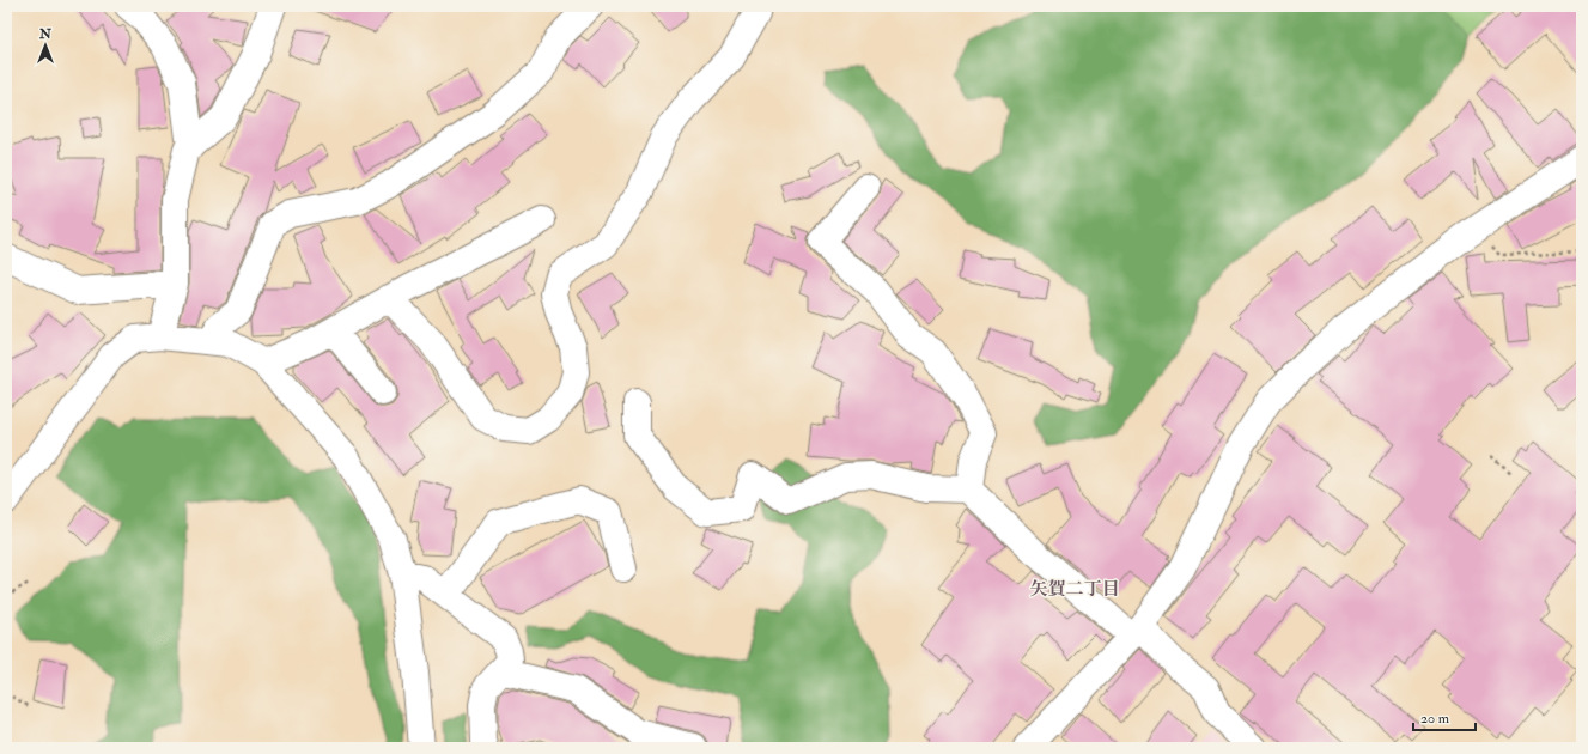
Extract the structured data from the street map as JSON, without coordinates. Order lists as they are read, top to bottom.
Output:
{
  "districts": ["矢賀二丁目"],
  "scale_bar": "20 m",
  "north": "top"
}
